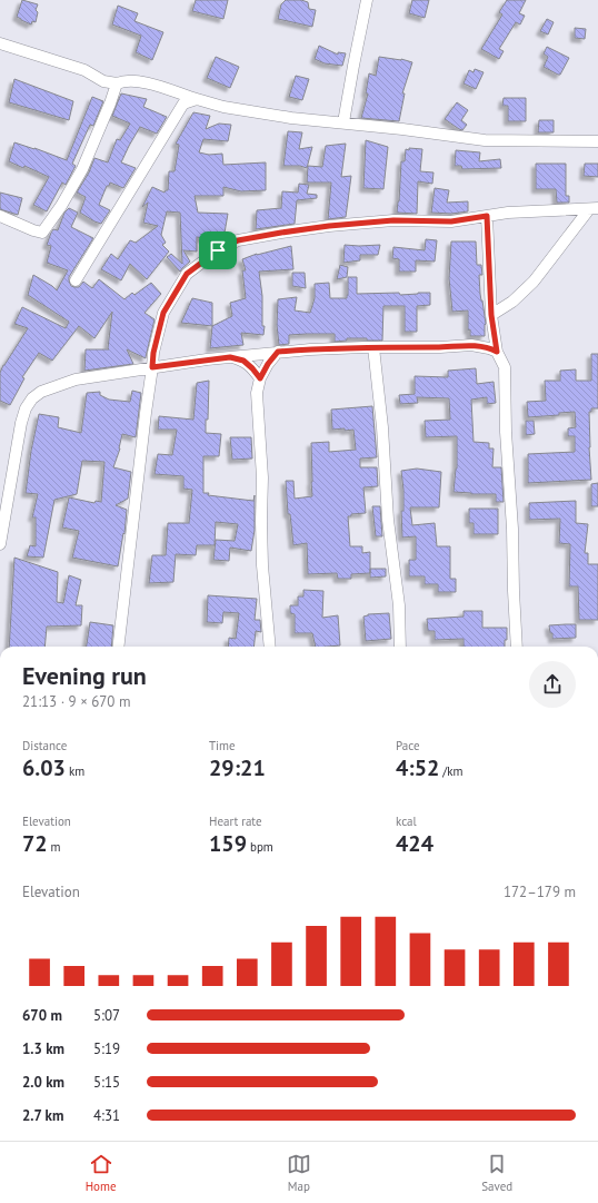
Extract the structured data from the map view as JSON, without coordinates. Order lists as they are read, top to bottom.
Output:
{
  "page": {
    "heading": ["Evening run", "21:13 · 9 × 670 m"],
    "stats": [
      ["Distance", "6.03 km"],
      ["Time", "29:21"],
      ["Pace", "4:52 /km"],
      ["Elevation", "72 m"],
      ["Heart rate", "159 bpm"],
      ["kcal", "424"]
    ],
    "chart": ["Elevation", "172–179 m"],
    "list": [
      {
        "name": "670 m",
        "note": "5:07"
      },
      {
        "name": "1.3 km",
        "note": "5:19"
      },
      {
        "name": "2.0 km",
        "note": "5:15"
      },
      {
        "name": "2.7 km",
        "note": "4:31"
      }
    ],
    "tabs": ["Home", "Map", "Saved"]
  }
}
